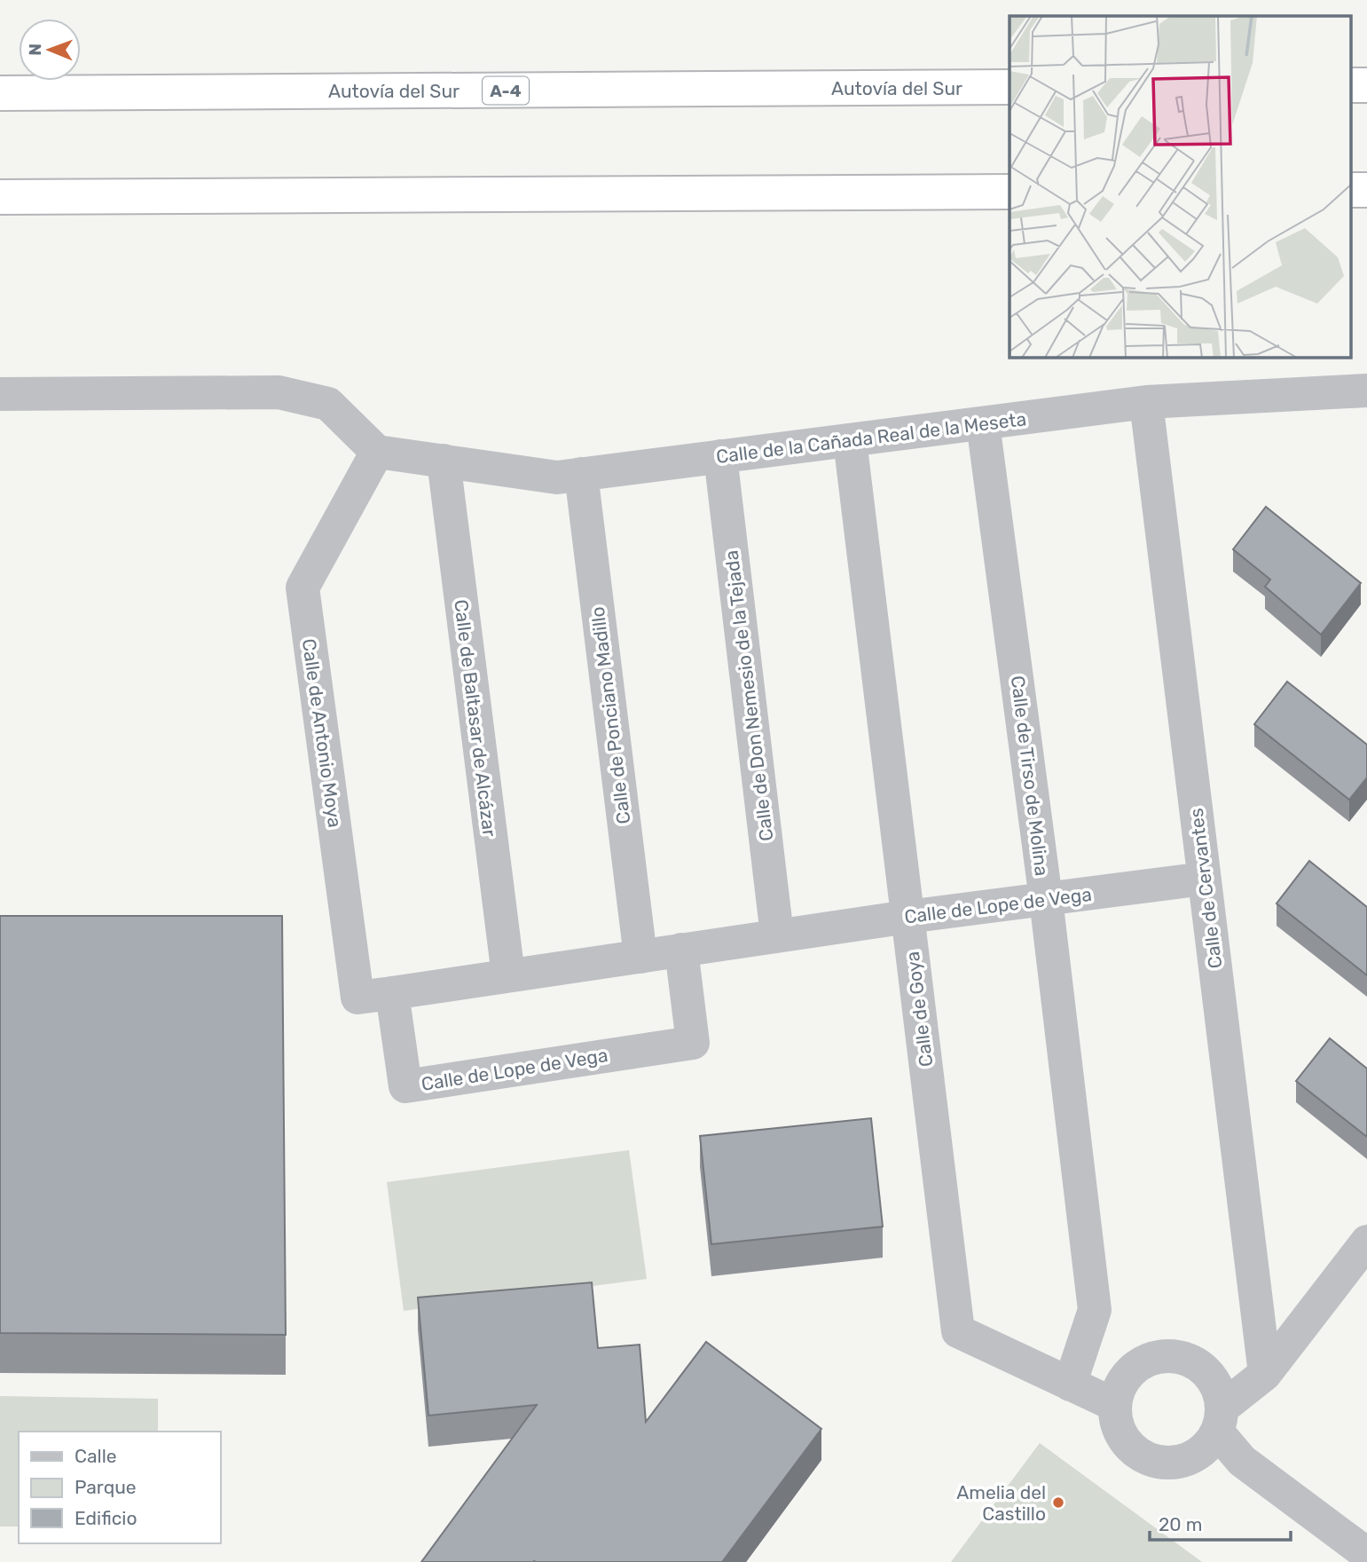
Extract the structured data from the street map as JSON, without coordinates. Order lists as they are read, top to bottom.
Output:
{
  "streets": {
    "highway": ["Autovía del Sur", "A-4"],
    "street": [
      "Calle de la Cañada Real de la Meseta",
      "Calle de Don Nemesio de la Tejada",
      "Calle de Ponciano Madillo",
      "Calle de Baltasar de Alcázar",
      "Calle de Antonio Moya",
      "Calle de Tirso de Molina",
      "Calle de Cervantes",
      "Calle de Lope de Vega",
      "Calle de Goya"
    ]
  },
  "crossings": [
    ["Calle de la Cañada Real de la Meseta", "Calle de Don Nemesio de la Tejada"],
    ["Calle de la Cañada Real de la Meseta", "Calle de Ponciano Madillo"],
    ["Calle de la Cañada Real de la Meseta", "Calle de Baltasar de Alcázar"],
    ["Calle de la Cañada Real de la Meseta", "Calle de Antonio Moya"],
    ["Calle de la Cañada Real de la Meseta", "Calle de Tirso de Molina"],
    ["Calle de la Cañada Real de la Meseta", "Calle de Cervantes"],
    ["Calle de la Cañada Real de la Meseta", "Calle de Goya"],
    ["Calle de Don Nemesio de la Tejada", "Calle de Lope de Vega"],
    ["Calle de Ponciano Madillo", "Calle de Lope de Vega"],
    ["Calle de Baltasar de Alcázar", "Calle de Lope de Vega"],
    ["Calle de Antonio Moya", "Calle de Lope de Vega"],
    ["Calle de Tirso de Molina", "Calle de Lope de Vega"],
    ["Calle de Tirso de Molina", "Calle de Goya"],
    ["Calle de Cervantes", "Calle de Lope de Vega"],
    ["Calle de Lope de Vega", "Calle de Goya"]
  ],
  "places": ["Amelia del Castillo"],
  "legend": ["Calle", "Parque", "Edificio"],
  "scale_bar": "20 m",
  "north": "left"
}
